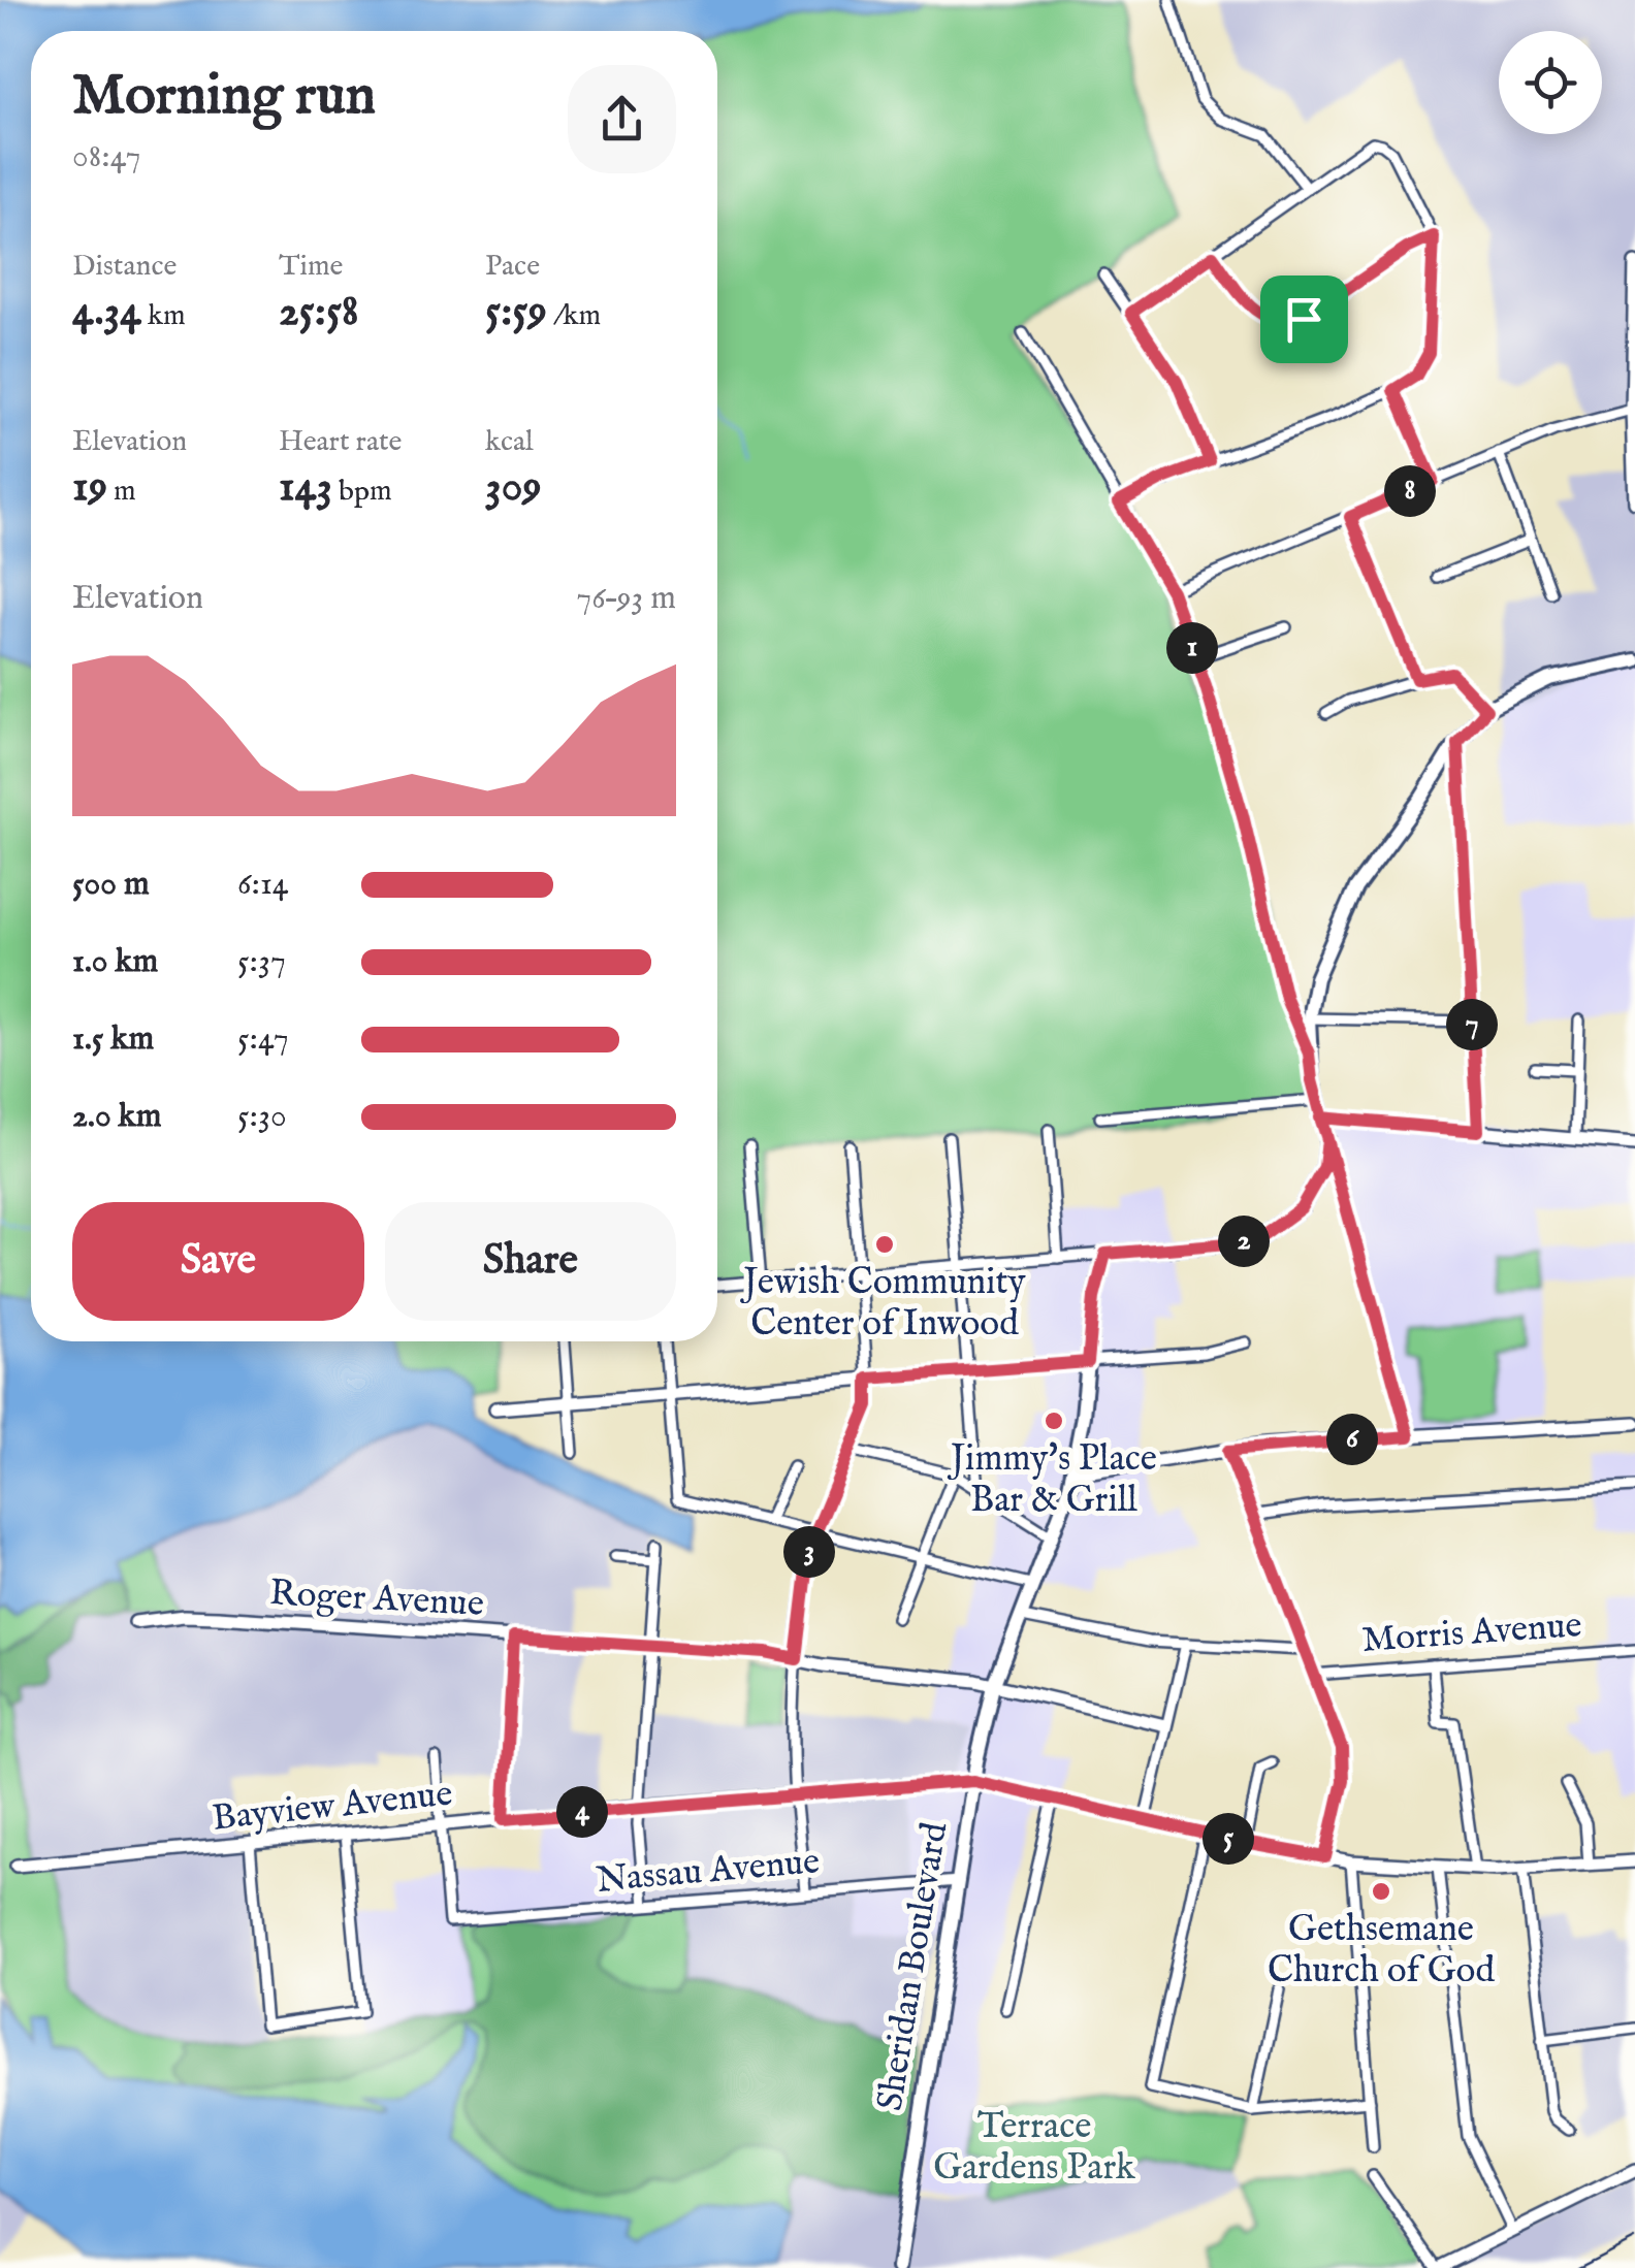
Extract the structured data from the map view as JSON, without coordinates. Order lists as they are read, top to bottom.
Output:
{
  "streets": {
    "main road": ["Sheridan Boulevard"],
    "street": [
      "Roger Avenue",
      "Morris Avenue",
      "Bayview Avenue",
      "Nassau Avenue"
    ]
  },
  "crossings": [
    ["Roger Avenue", "Sheridan Boulevard"],
    ["Bayview Avenue", "Nassau Avenue"],
    ["Bayview Avenue", "Sheridan Boulevard"],
    ["Nassau Avenue", "Sheridan Boulevard"]
  ],
  "parks": ["Terrace Gardens Park"],
  "places": ["Jewish Community Center of Inwood", "Jimmy's Place Bar & Grill", "Gethsemane Church of God"],
  "page": {
    "heading": ["Morning run", "08:47"],
    "stats": [
      ["Distance", "4.34 km"],
      ["Time", "25:58"],
      ["Pace", "5:59 /km"],
      ["Elevation", "19 m"],
      ["Heart rate", "143 bpm"],
      ["kcal", "309"]
    ],
    "pins": [
      "8",
      "1",
      "7",
      "2",
      "6",
      "3",
      "4",
      "5"
    ],
    "chart": ["Elevation", "76–93 m"],
    "list": [
      {
        "name": "500 m",
        "note": "6:14"
      },
      {
        "name": "1.0 km",
        "note": "5:37"
      },
      {
        "name": "1.5 km",
        "note": "5:47"
      },
      {
        "name": "2.0 km",
        "note": "5:30"
      }
    ],
    "buttons": ["Save", "Share"]
  }
}
